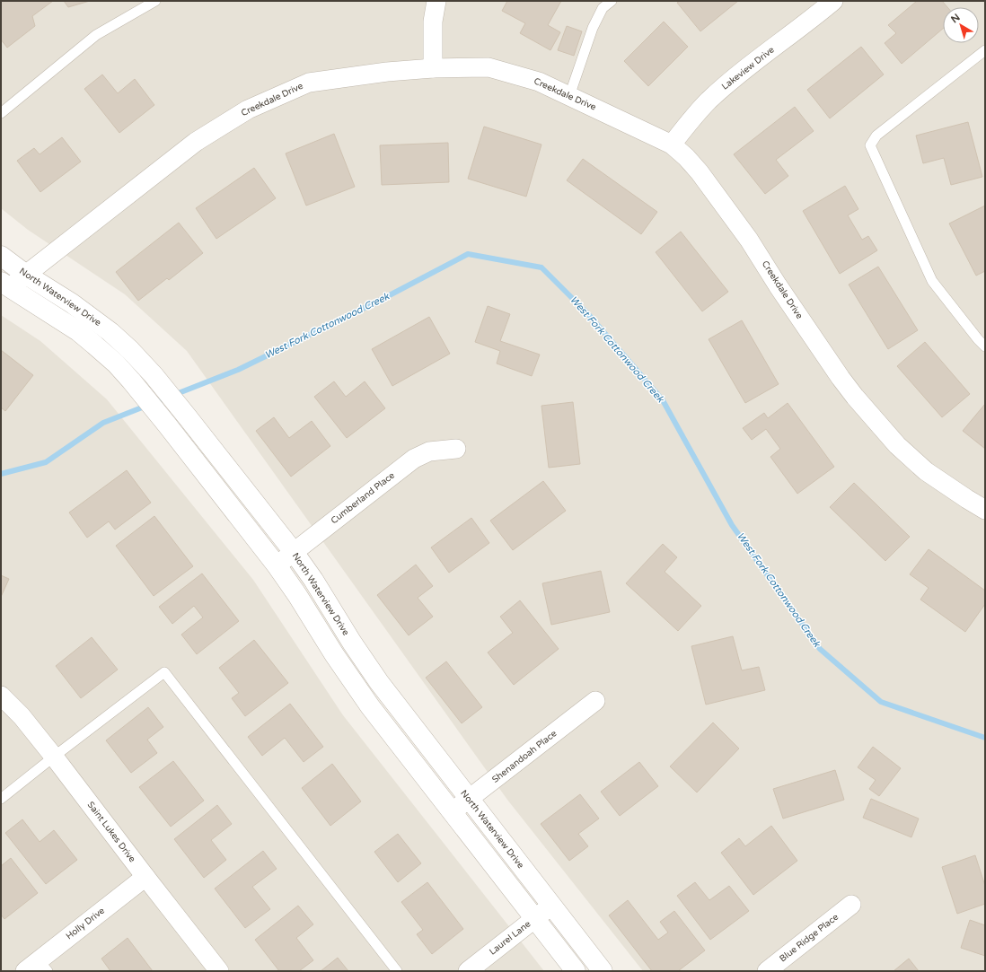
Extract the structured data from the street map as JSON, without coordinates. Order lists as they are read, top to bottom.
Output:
{
  "streets": {
    "street": [
      "Lakeview Drive",
      "Creekdale Drive",
      "North Waterview Drive",
      "Cumberland Place",
      "Shenandoah Place",
      "Saint Lukes Drive",
      "Holly Drive",
      "Laurel Lane",
      "Blue Ridge Place"
    ]
  },
  "crossings": [
    ["Lakeview Drive", "Creekdale Drive"],
    ["Creekdale Drive", "North Waterview Drive"],
    ["North Waterview Drive", "Cumberland Place"],
    ["North Waterview Drive", "Shenandoah Place"],
    ["North Waterview Drive", "Laurel Lane"],
    ["Saint Lukes Drive", "Holly Drive"]
  ],
  "water": ["West Fork Cottonwood Creek"],
  "north": "top left"
}
